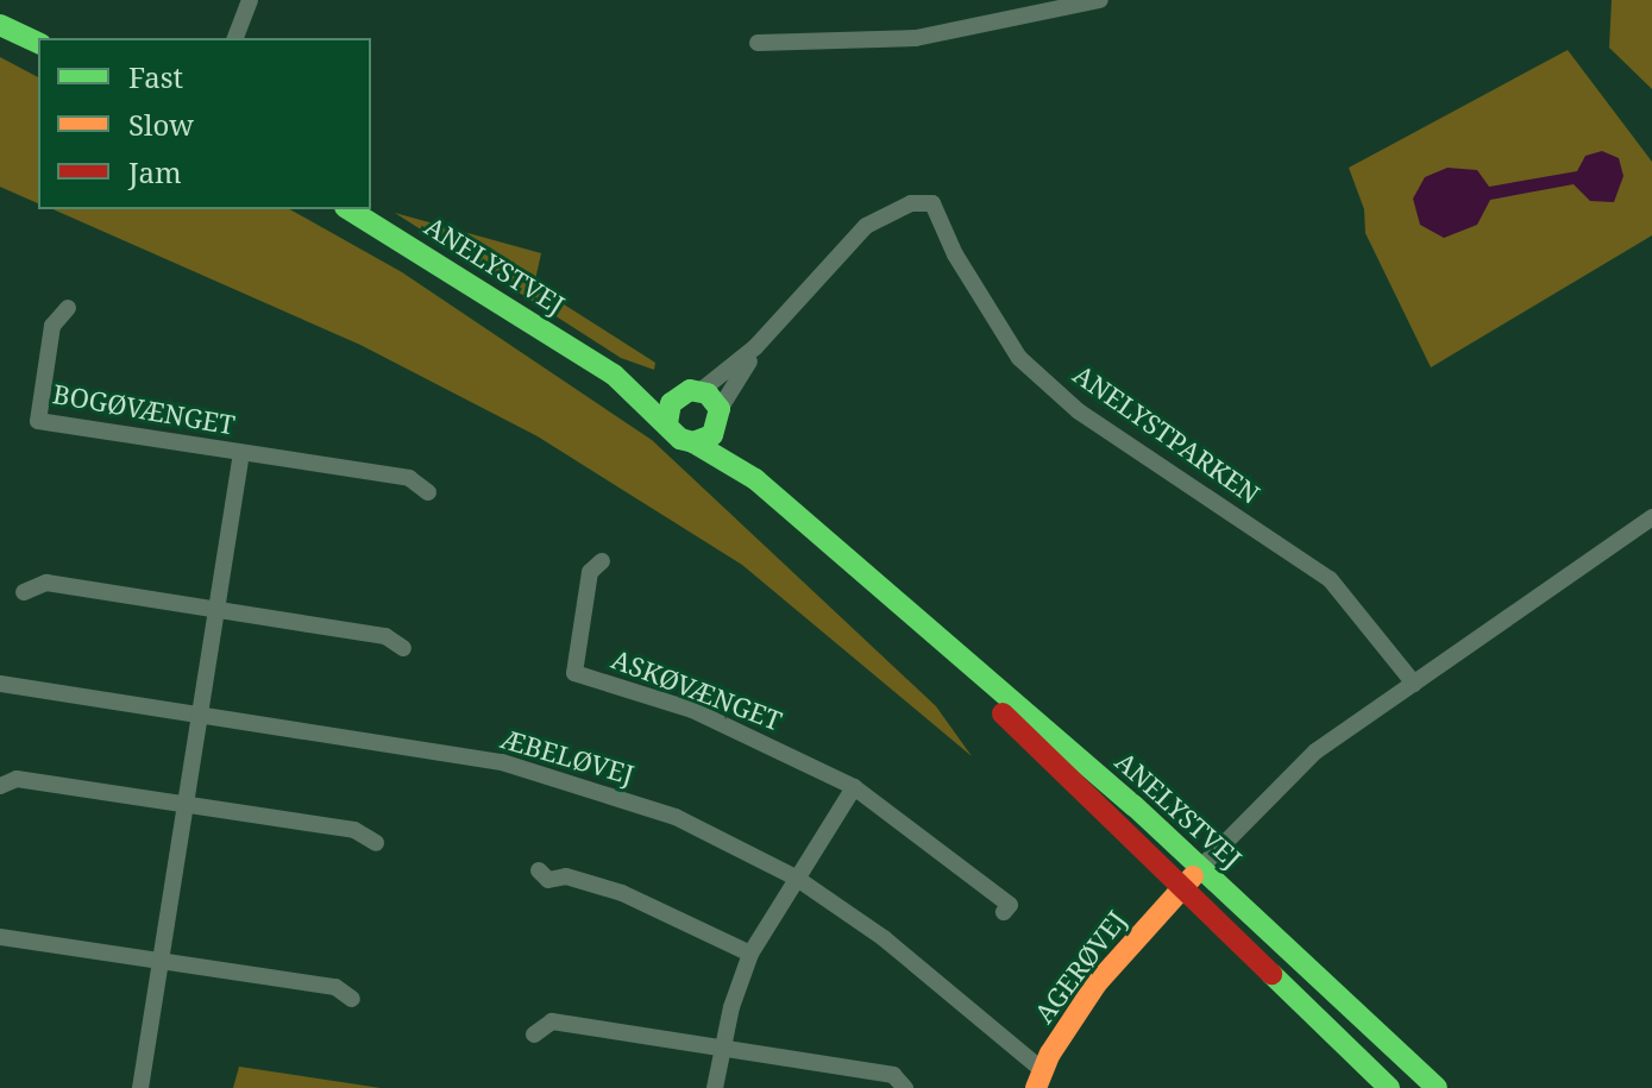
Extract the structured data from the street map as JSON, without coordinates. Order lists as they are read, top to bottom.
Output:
{
  "streets": {
    "street": [
      "ANELYSTVEJ",
      "BOGØVÆNGET",
      "ANELYSTPARKEN",
      "ASKØVÆNGET",
      "ÆBELØVEJ",
      "AGERØVEJ"
    ]
  },
  "crossings": [
    ["ANELYSTVEJ", "ANELYSTPARKEN"],
    ["ANELYSTVEJ", "AGERØVEJ"],
    ["BOGØVÆNGET", "ÆBELØVEJ"],
    ["ÆBELØVEJ", "AGERØVEJ"]
  ],
  "legend": ["Fast", "Slow", "Jam"]
}
